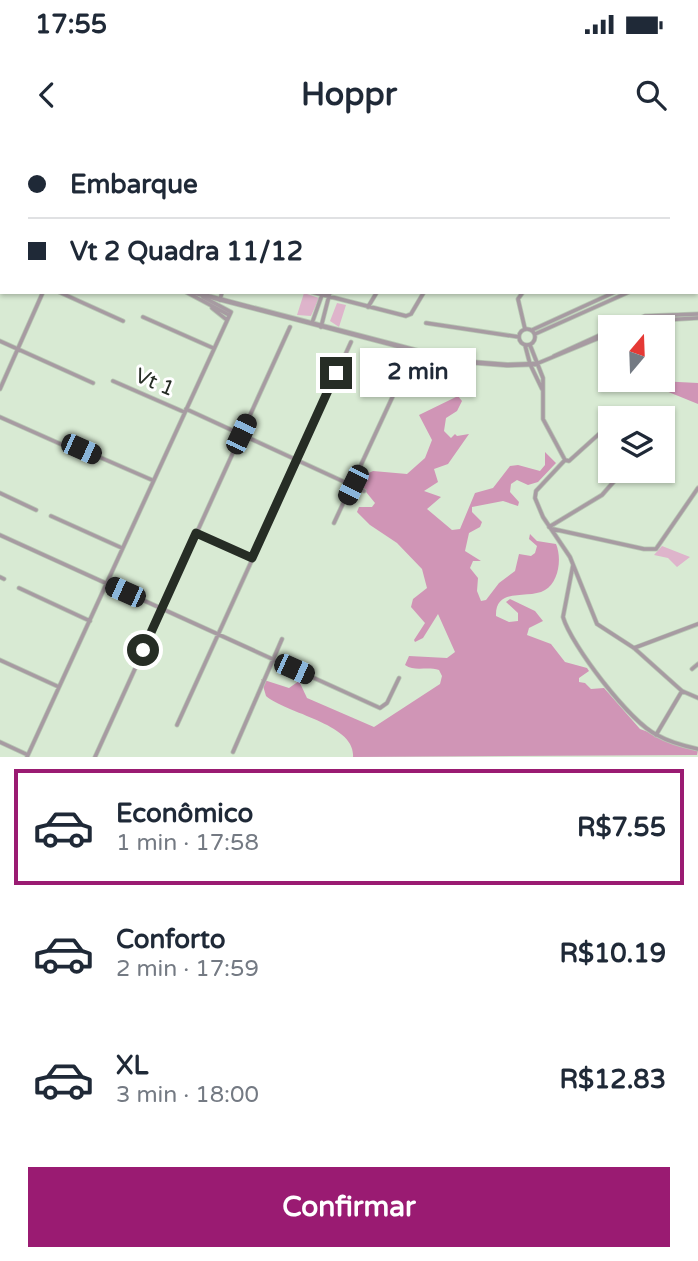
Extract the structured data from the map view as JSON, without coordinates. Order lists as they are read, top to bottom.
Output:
{
  "streets": {
    "street": ["Vt 1"]
  },
  "north": "top",
  "page": {
    "status": "17:55",
    "header": "Hoppr",
    "banner": ["Embarque", "Vt 2 Quadra 11/12"],
    "bubble": "2 min",
    "list": [
      {
        "name": "Econômico",
        "note": "1 min · 17:58",
        "value": "R$7.55"
      },
      {
        "name": "Conforto",
        "note": "2 min · 17:59",
        "value": "R$10.19"
      },
      {
        "name": "XL",
        "note": "3 min · 18:00",
        "value": "R$12.83"
      }
    ],
    "buttons": "Confirmar"
  }
}
